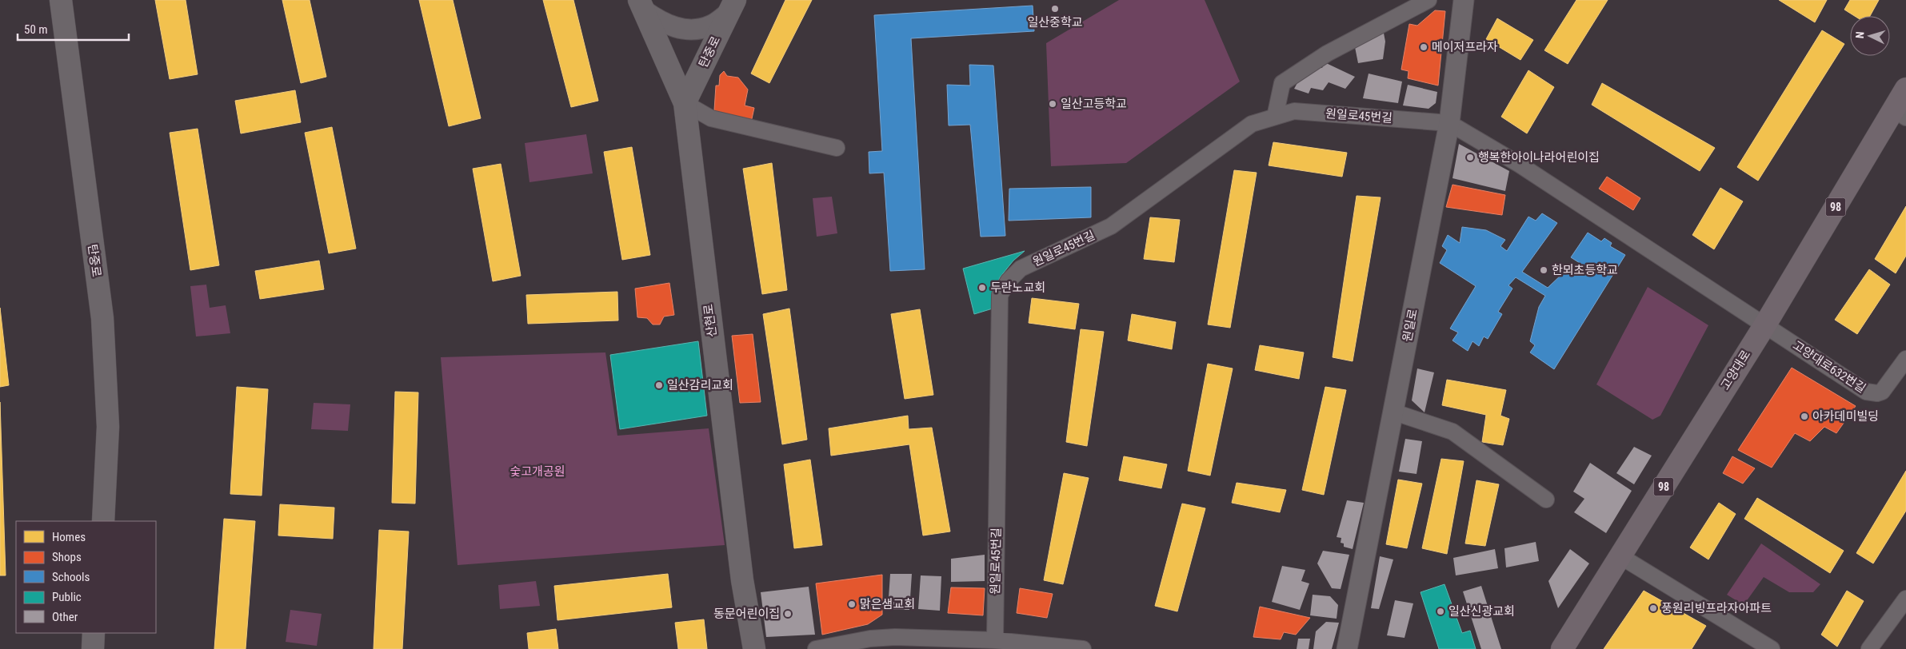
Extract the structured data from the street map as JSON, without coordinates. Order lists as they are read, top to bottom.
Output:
{
  "streets": {
    "main road": [
      "탄중로",
      "98",
      "산현로",
      "고양대로"
    ],
    "street": ["원일로45번길", "원일로", "고양대로632번길"]
  },
  "crossings": [
    ["탄중로", "산현로"],
    ["원일로45번길", "원일로"],
    ["고양대로632번길", "고양대로"]
  ],
  "parks": ["숯고개공원"],
  "places": [
    "일산중학교",
    "메이저프라자",
    "일산고등학교",
    "행복한아이나라어린이집",
    "한뫼초등학교",
    "두란노교회",
    "일산감리교회",
    "아카데미빌딩",
    "맑은샘교회",
    "풍원리빙프라자아파트",
    "일산신광교회",
    "동문어린이집"
  ],
  "legend": [
    "Homes",
    "Shops",
    "Schools",
    "Public",
    "Other"
  ],
  "scale_bar": "50 m",
  "north": "left"
}
